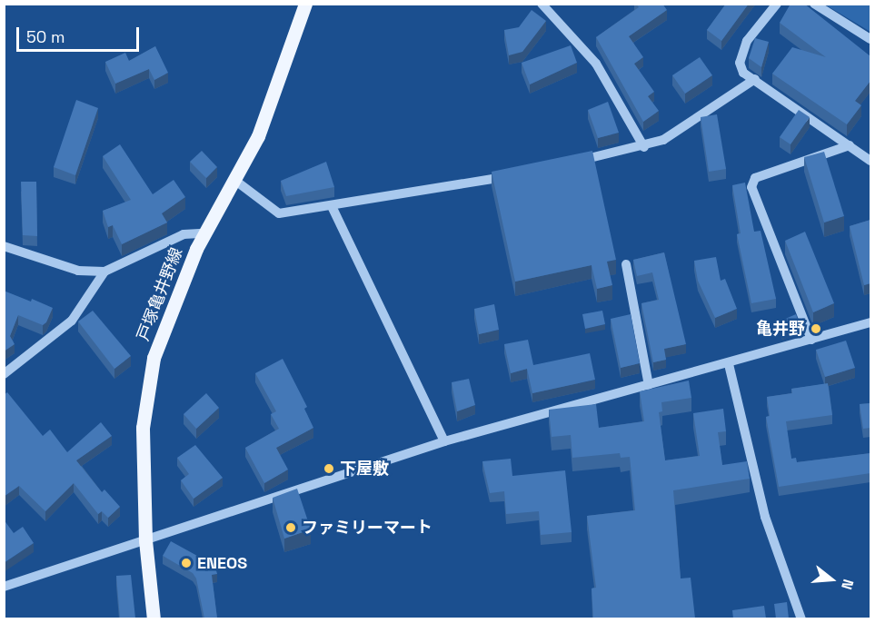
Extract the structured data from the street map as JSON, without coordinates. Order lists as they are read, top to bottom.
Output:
{
  "streets": {
    "main road": ["戸塚亀井野線"]
  },
  "places": [
    "亀井野",
    "下屋敷",
    "ファミリーマート",
    "ENEOS"
  ],
  "scale_bar": "50 m",
  "north": "right"
}
